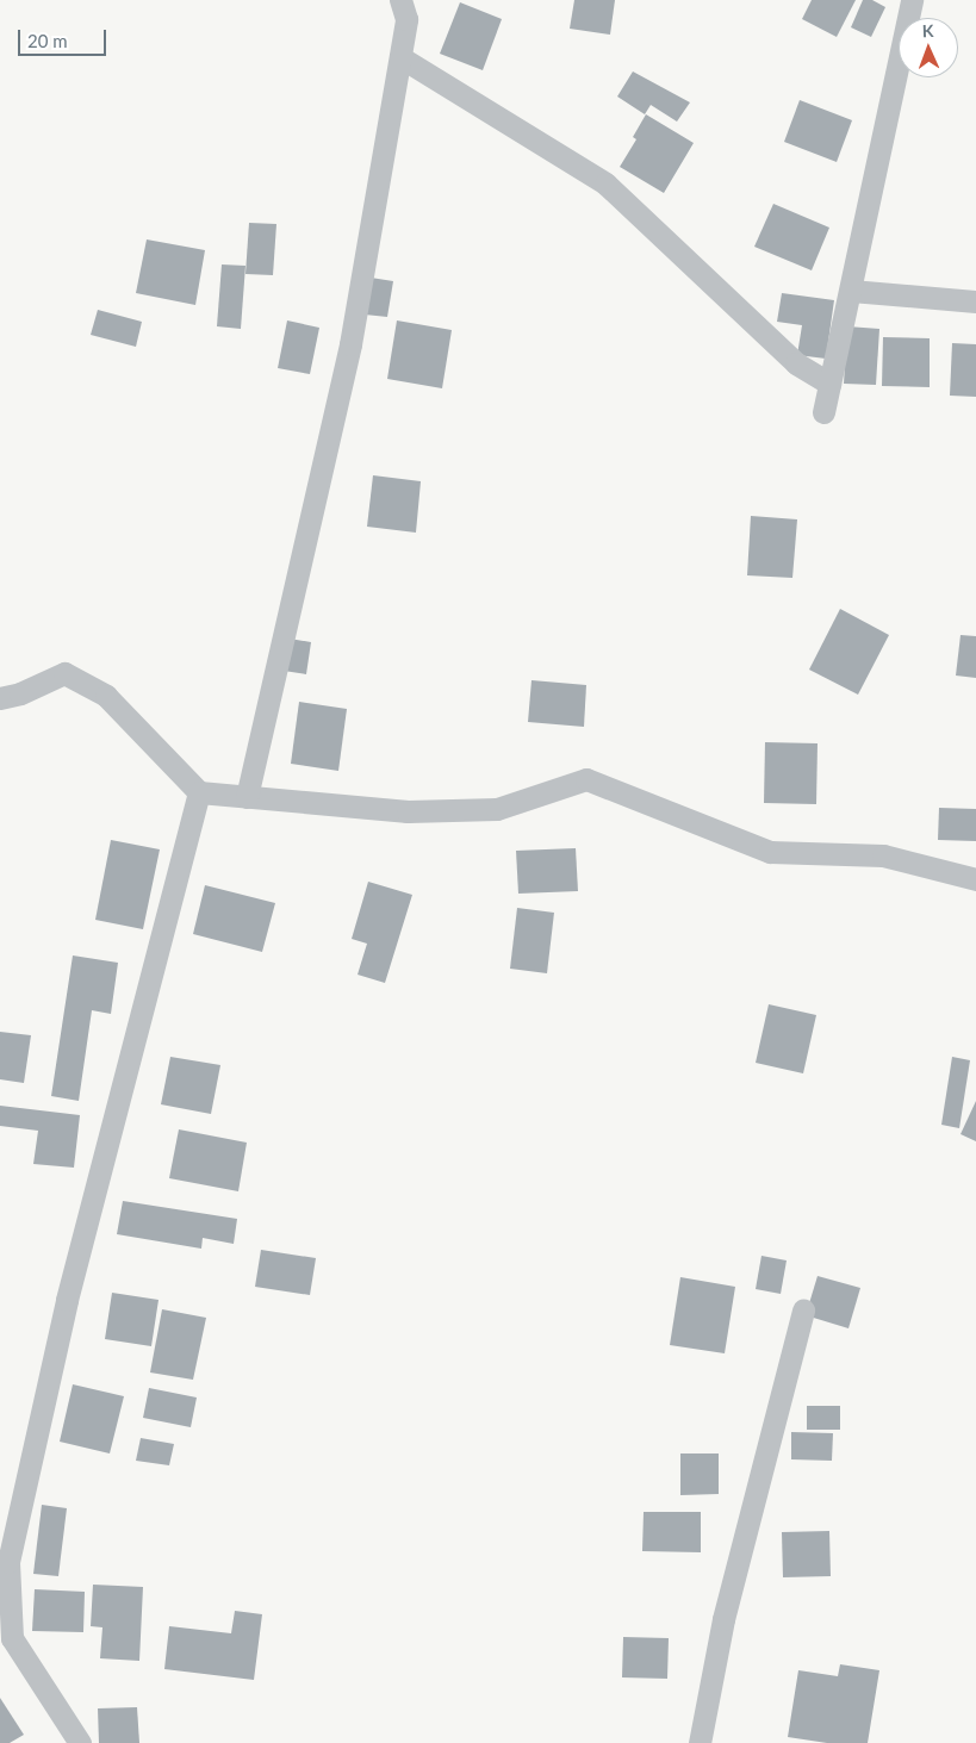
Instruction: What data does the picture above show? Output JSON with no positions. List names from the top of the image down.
{
  "scale_bar": "20 m",
  "north": "top"
}
